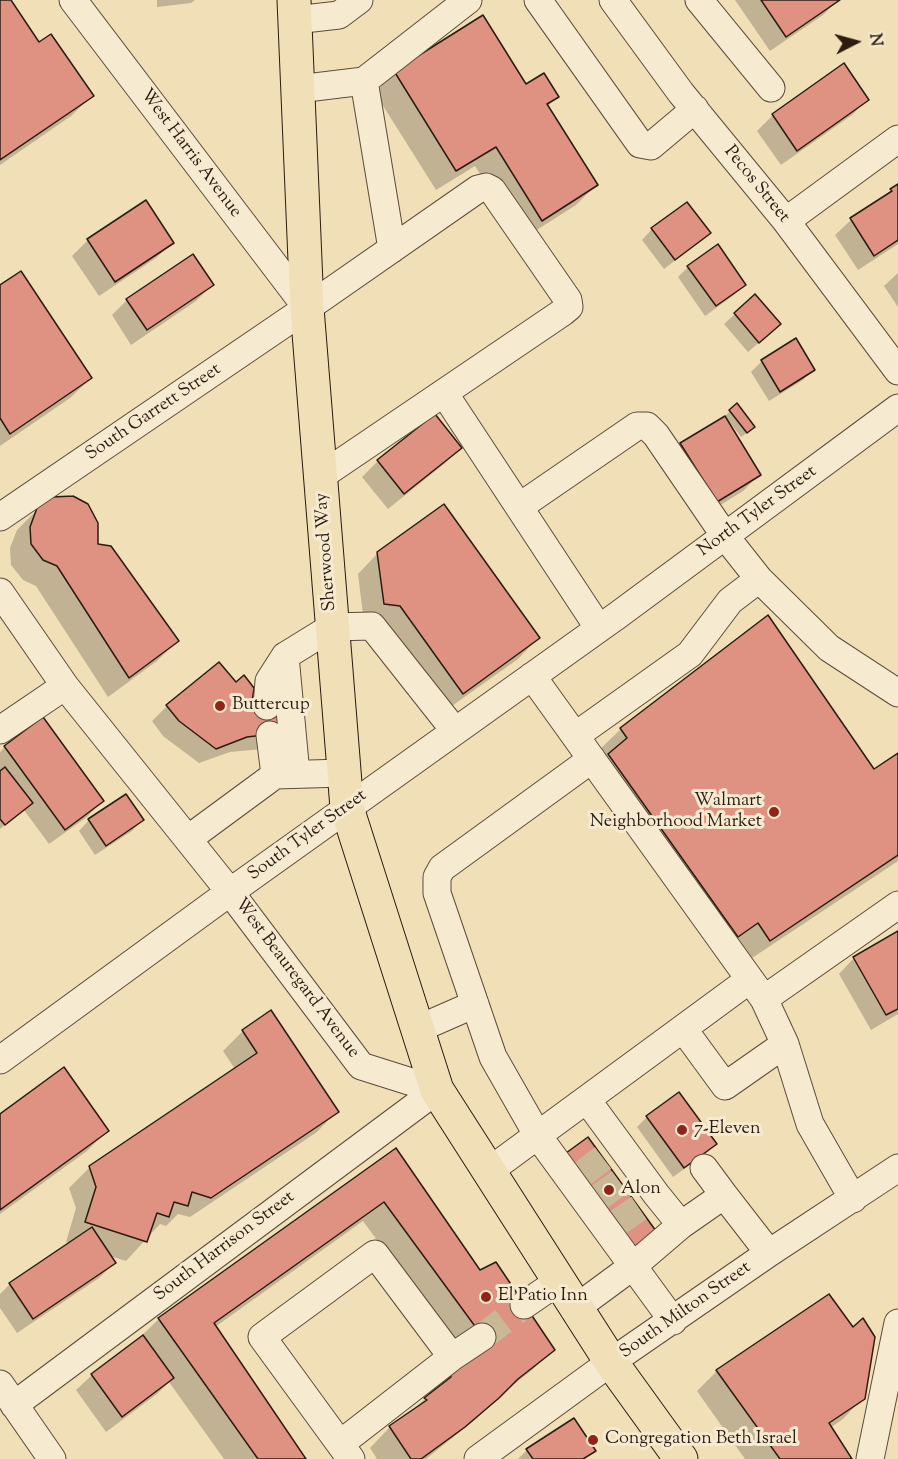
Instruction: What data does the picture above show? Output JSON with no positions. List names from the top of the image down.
{
  "streets": {
    "main road": ["Sherwood Way"],
    "street": [
      "West Harris Avenue",
      "Pecos Street",
      "South Garrett Street",
      "North Tyler Street",
      "South Tyler Street",
      "West Beauregard Avenue",
      "South Harrison Street",
      "South Milton Street"
    ]
  },
  "crossings": [
    ["West Harris Avenue", "South Garrett Street"],
    ["West Harris Avenue", "Sherwood Way"],
    ["South Garrett Street", "Sherwood Way"],
    ["North Tyler Street", "South Tyler Street"],
    ["Sherwood Way", "South Tyler Street"],
    ["Sherwood Way", "West Beauregard Avenue"],
    ["Sherwood Way", "South Harrison Street"],
    ["South Tyler Street", "West Beauregard Avenue"],
    ["West Beauregard Avenue", "South Harrison Street"]
  ],
  "places": [
    "Buttercup",
    "Walmart Neighborhood Market",
    "7-Eleven",
    "Alon",
    "El Patio Inn",
    "Congregation Beth Israel"
  ],
  "north": "right"
}
